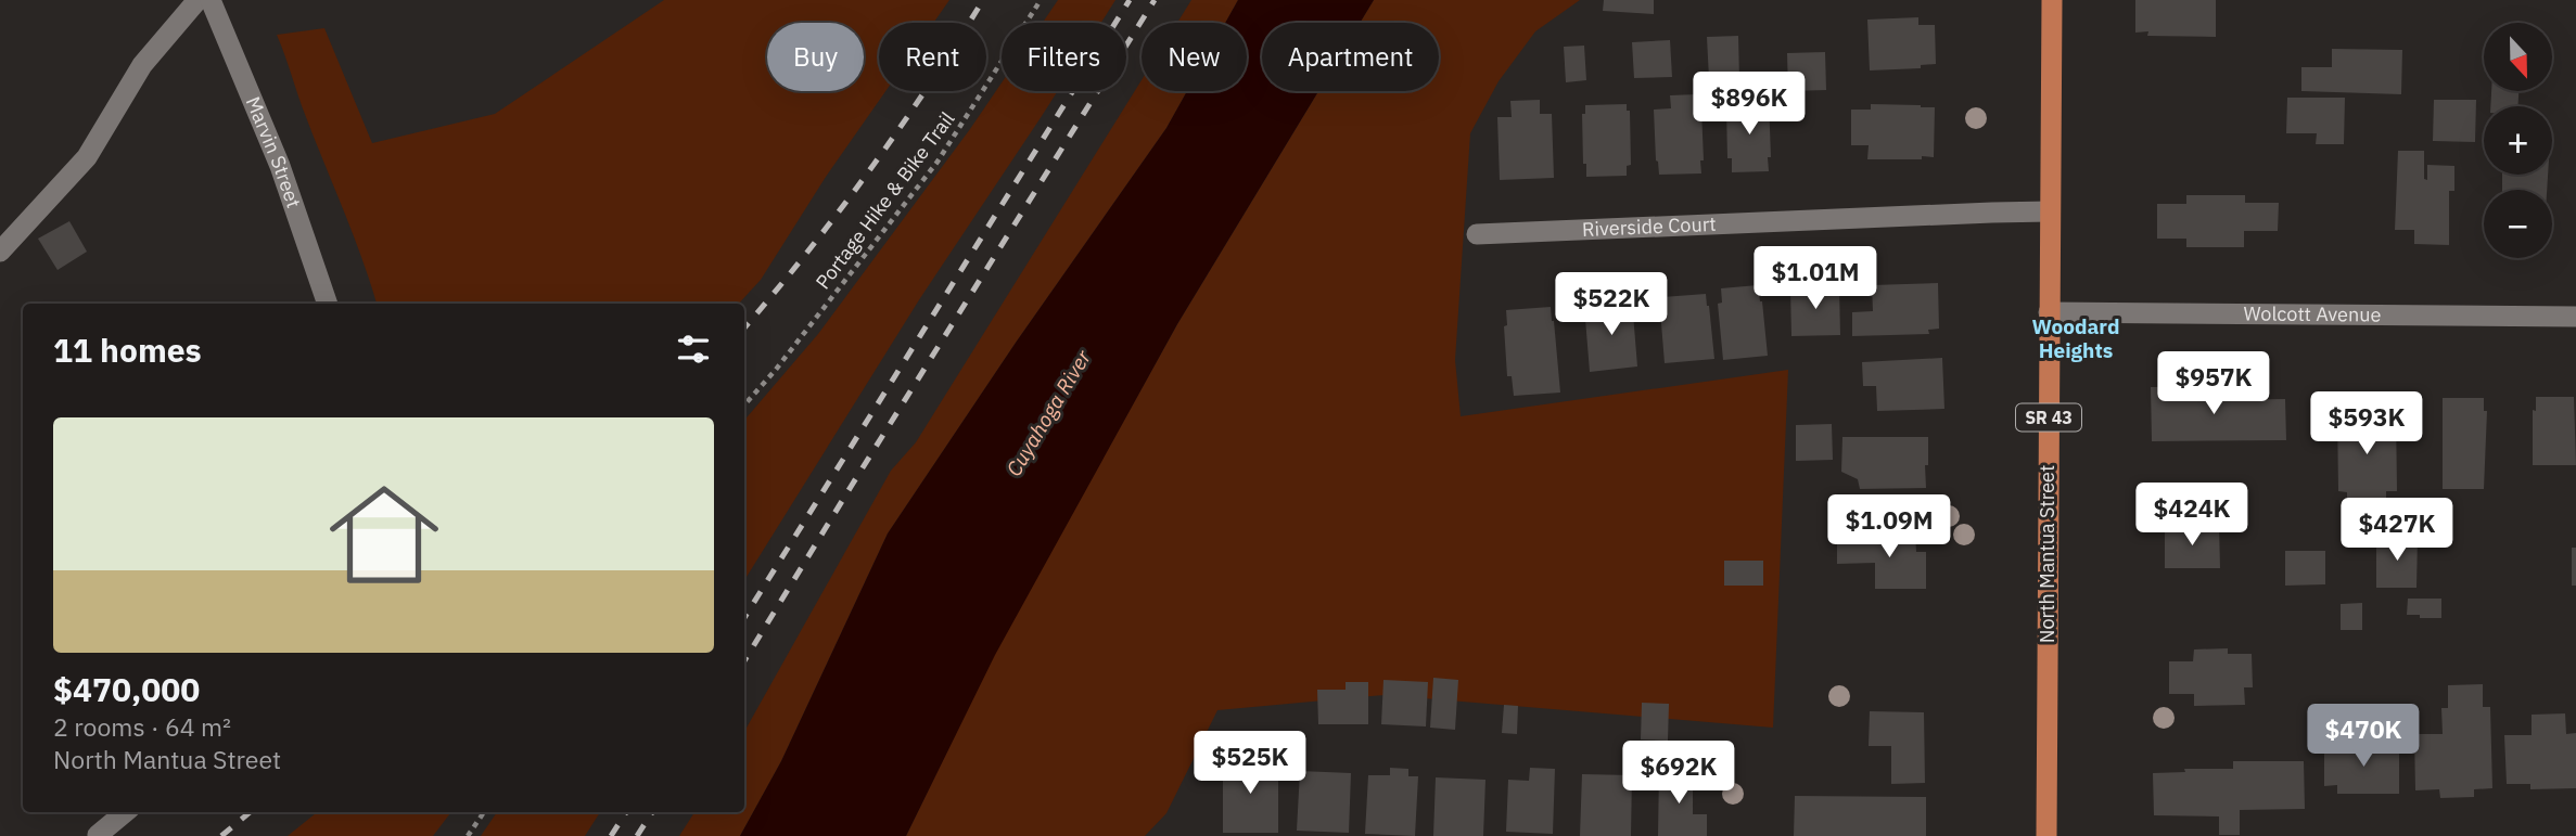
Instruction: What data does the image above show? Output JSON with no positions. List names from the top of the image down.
{
  "streets": {
    "main road": ["SR 43", "North Mantua Street"],
    "street": ["Marvin Street", "Riverside Court", "Wolcott Avenue"],
    "path": ["Portage Hike & Bike Trail"]
  },
  "crossings": [
    ["Riverside Court", "North Mantua Street"],
    ["Wolcott Avenue", "North Mantua Street"]
  ],
  "districts": ["Woodard Heights"],
  "water": ["Cuyahoga River"],
  "north": "bottom",
  "page": {
    "map_buttons": ["+", "−"],
    "chip": [
      "Buy",
      "Rent",
      "Filters",
      "New",
      "Apartment"
    ],
    "price": [
      "$896K",
      "$1.01M",
      "$522K",
      "$957K",
      "$593K",
      "$424K",
      "$1.09M",
      "$427K",
      "$470K",
      "$525K",
      "$692K"
    ],
    "heading": "11 homes",
    "list": [
      {
        "name": "$470,000",
        "note": "2 rooms · 64 m² · North Mantua Street"
      }
    ]
  }
}
